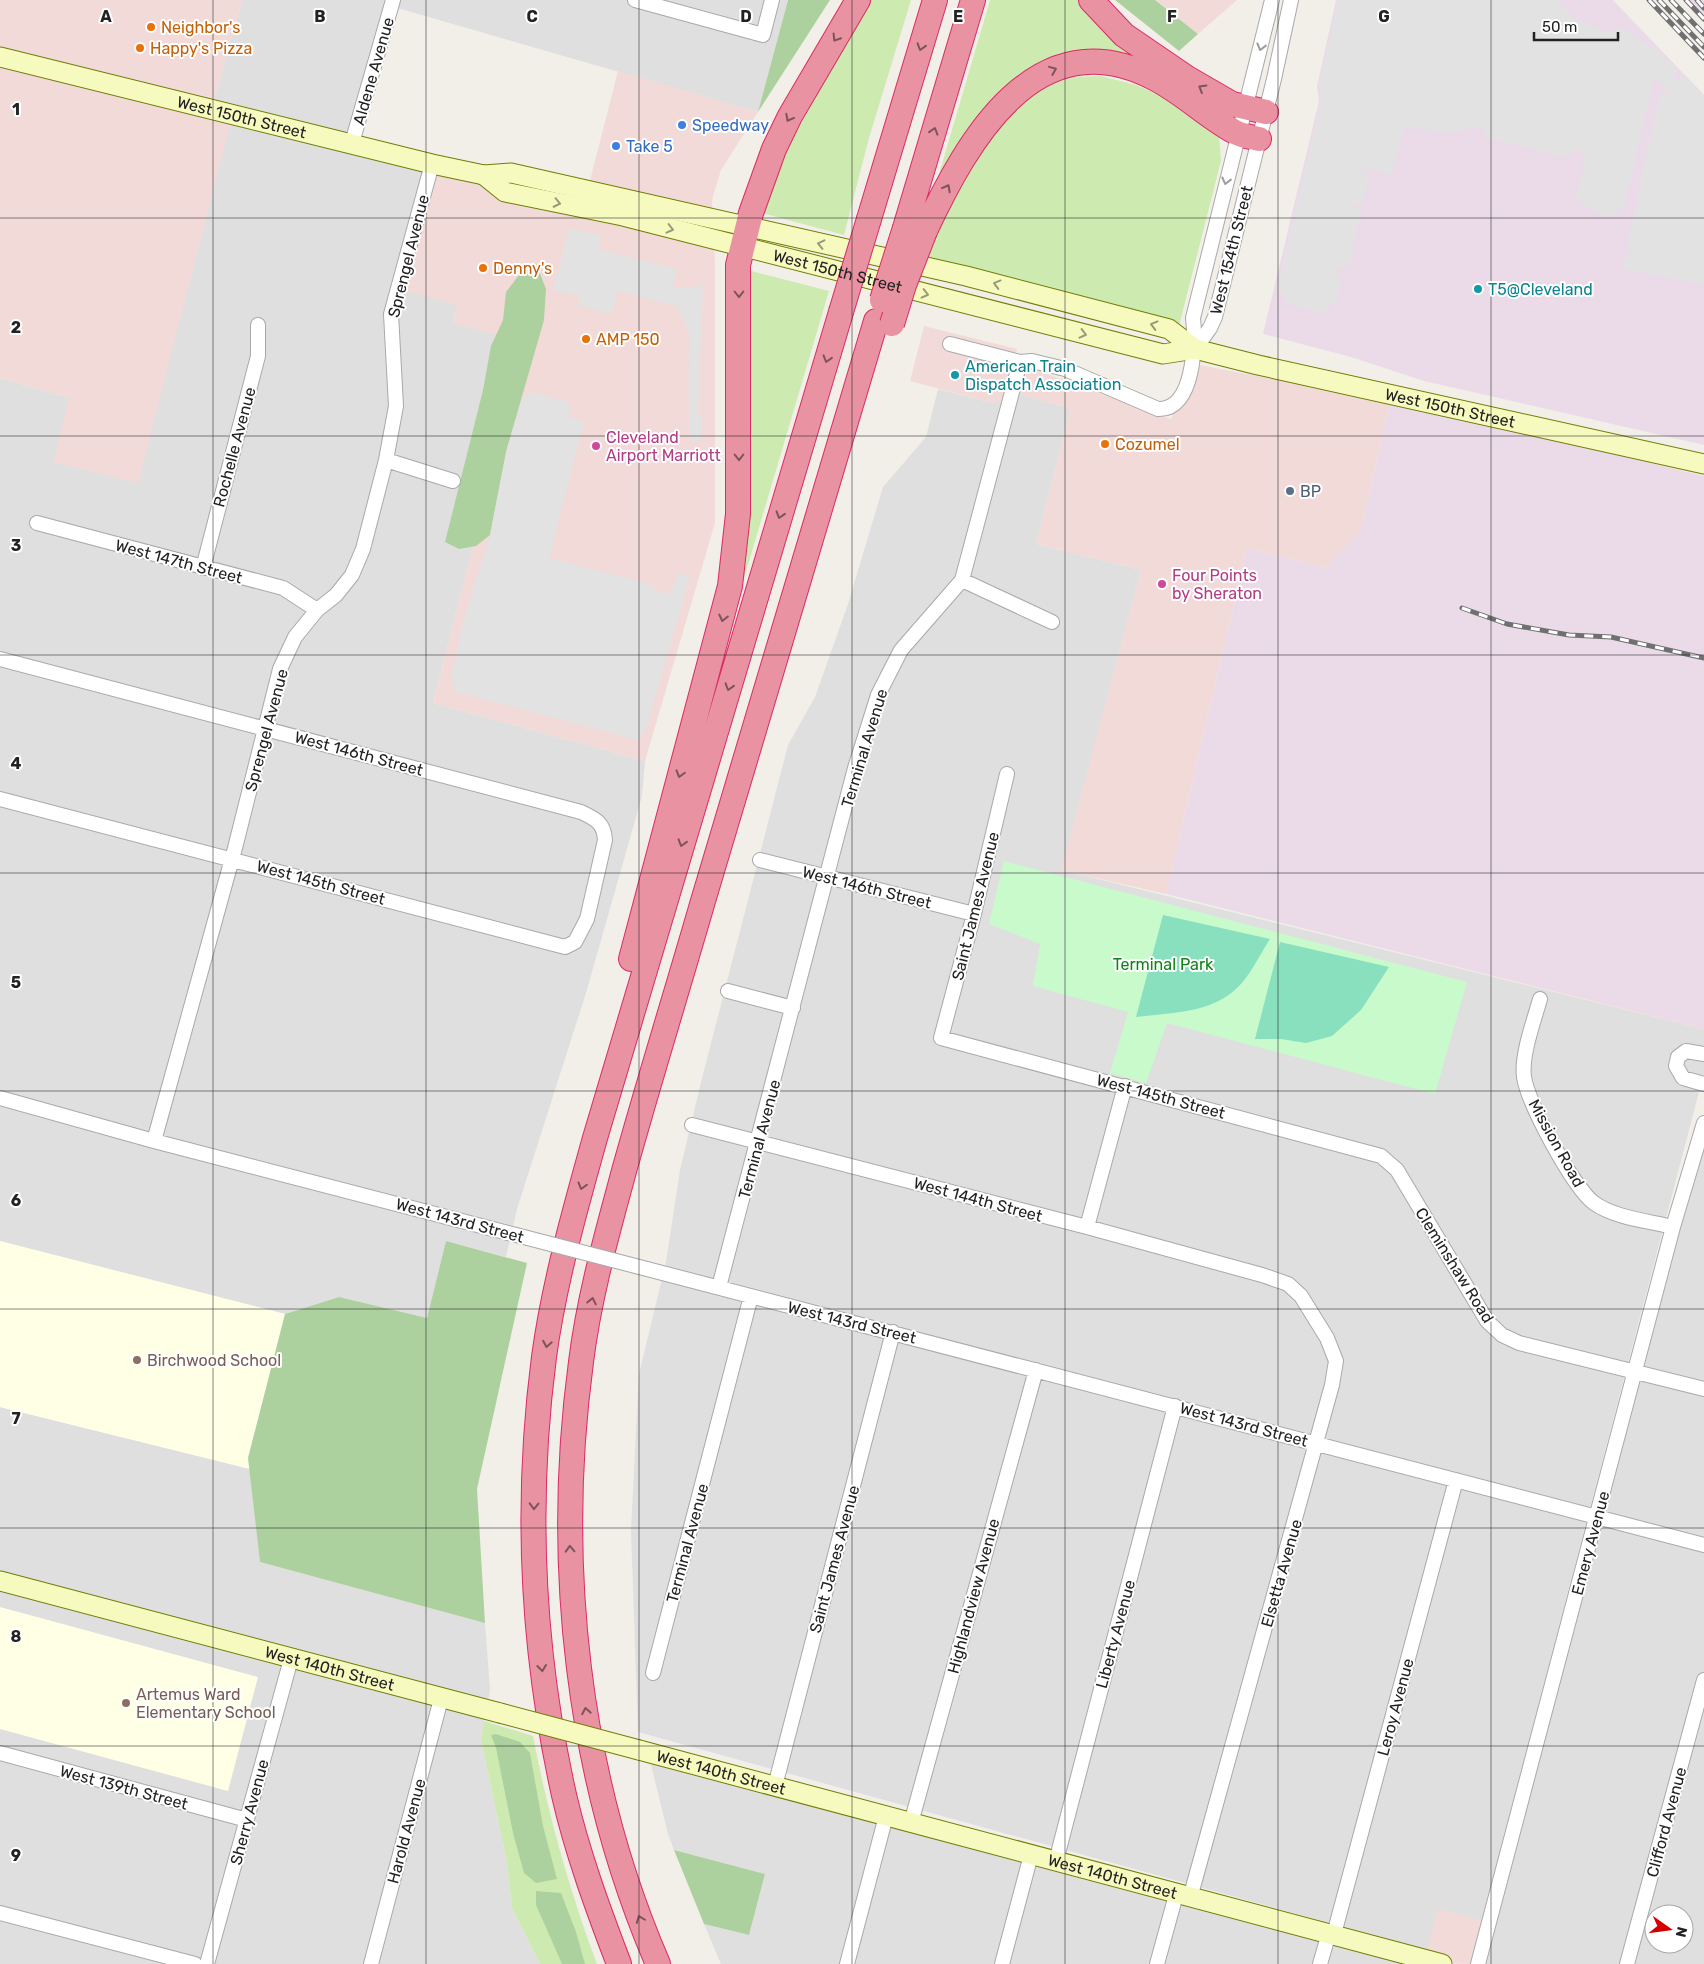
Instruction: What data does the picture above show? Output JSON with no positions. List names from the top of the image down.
{
  "streets": {
    "main road": ["West 150th Street", "West 140th Street"],
    "street": [
      "Aldene Avenue",
      "West 154th Street",
      "Sprengel Avenue",
      "Rochelle Avenue",
      "West 147th Street",
      "Terminal Avenue",
      "West 146th Street",
      "West 145th Street",
      "Saint James Avenue",
      "Mission Road",
      "West 144th Street",
      "West 143rd Street",
      "Cleminshaw Road",
      "Emery Avenue",
      "Elsetta Avenue",
      "Highlandview Avenue",
      "Liberty Avenue",
      "Leroy Avenue",
      "West 139th Street",
      "Sherry Avenue",
      "Clifford Avenue",
      "Harold Avenue"
    ]
  },
  "crossings": [
    ["Aldene Avenue", "West 150th Street"],
    ["West 150th Street", "West 154th Street"],
    ["West 150th Street", "Sprengel Avenue"],
    ["Sprengel Avenue", "West 147th Street"],
    ["Sprengel Avenue", "West 146th Street"],
    ["Sprengel Avenue", "West 145th Street"],
    ["Sprengel Avenue", "West 143rd Street"],
    ["Rochelle Avenue", "West 147th Street"],
    ["Terminal Avenue", "West 146th Street"],
    ["Terminal Avenue", "West 144th Street"],
    ["Terminal Avenue", "West 143rd Street"],
    ["West 146th Street", "West 145th Street"],
    ["West 146th Street", "Saint James Avenue"],
    ["West 145th Street", "Saint James Avenue"],
    ["West 145th Street", "Cleminshaw Road"],
    ["Saint James Avenue", "West 143rd Street"],
    ["Saint James Avenue", "West 140th Street"],
    ["Mission Road", "Emery Avenue"],
    ["West 144th Street", "Elsetta Avenue"],
    ["West 143rd Street", "Emery Avenue"],
    ["West 143rd Street", "Elsetta Avenue"],
    ["West 143rd Street", "Highlandview Avenue"],
    ["West 143rd Street", "Liberty Avenue"],
    ["West 143rd Street", "Leroy Avenue"],
    ["Cleminshaw Road", "Emery Avenue"],
    ["Elsetta Avenue", "West 140th Street"],
    ["Highlandview Avenue", "West 140th Street"],
    ["Liberty Avenue", "West 140th Street"],
    ["West 140th Street", "Leroy Avenue"],
    ["West 140th Street", "Sherry Avenue"],
    ["West 140th Street", "Harold Avenue"],
    ["West 139th Street", "Sherry Avenue"]
  ],
  "parks": ["Terminal Park"],
  "places": [
    "Neighbor's",
    "Happy's Pizza",
    "Speedway",
    "Take 5",
    "Denny's",
    "T5@Cleveland",
    "AMP 150",
    "American Train Dispatch Association",
    "Cozumel",
    "Cleveland Airport Marriott",
    "BP",
    "Four Points by Sheraton",
    "Birchwood School",
    "Artemus Ward Elementary School"
  ],
  "scale_bar": "50 m",
  "north": "right",
  "grid": {
    "columns": [
      "A",
      "B",
      "C",
      "D",
      "E",
      "F",
      "G"
    ],
    "rows": [
      "1",
      "2",
      "3",
      "4",
      "5",
      "6",
      "7",
      "8",
      "9"
    ]
  }
}
